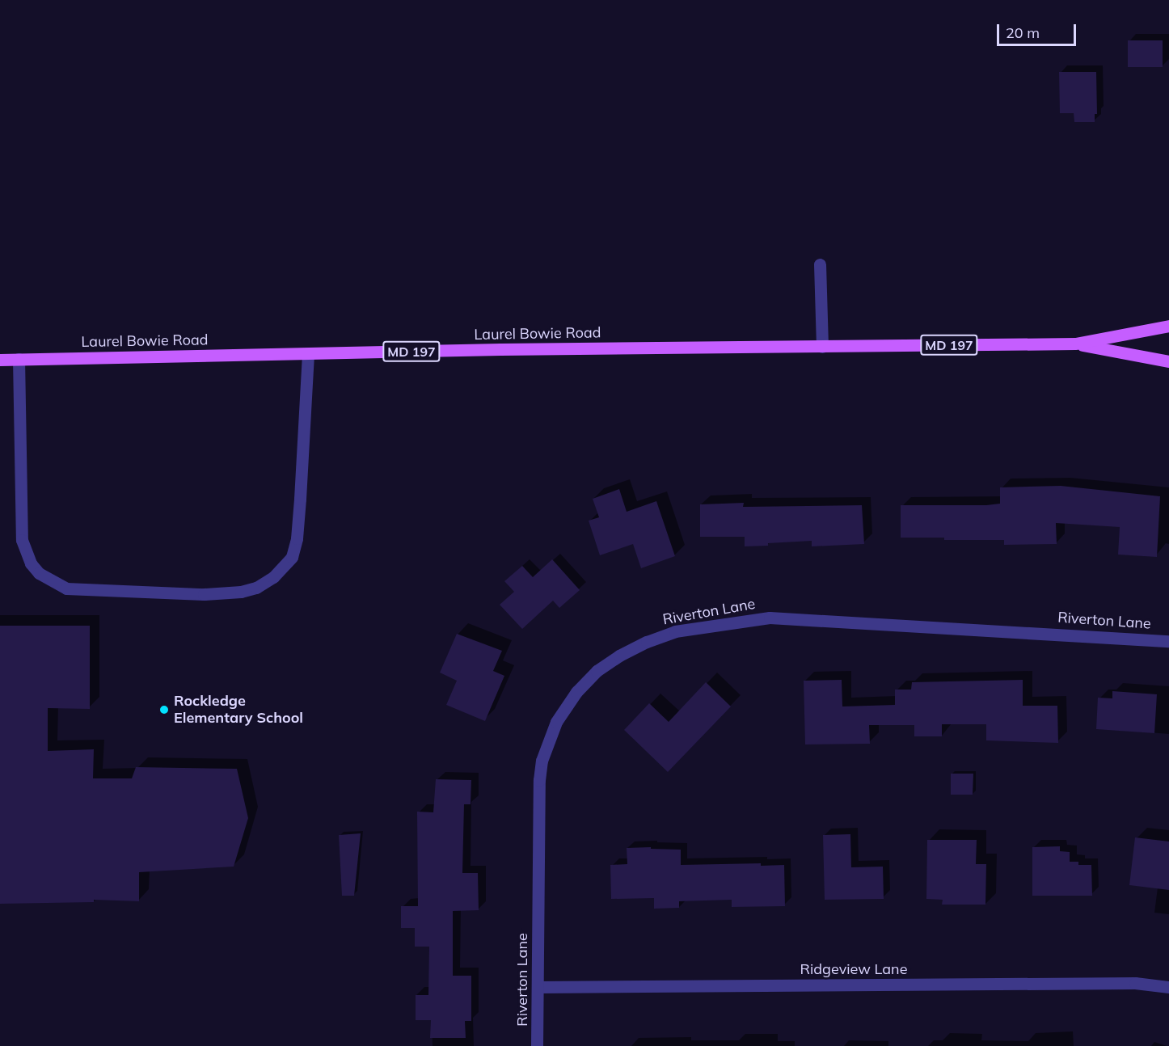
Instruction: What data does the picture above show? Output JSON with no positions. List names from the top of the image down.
{
  "streets": {
    "main road": ["Laurel Bowie Road", "MD 197"],
    "street": ["Riverton Lane", "Ridgeview Lane"]
  },
  "crossings": [
    ["Riverton Lane", "Ridgeview Lane"]
  ],
  "places": ["Rockledge Elementary School"],
  "scale_bar": "20 m"
}
